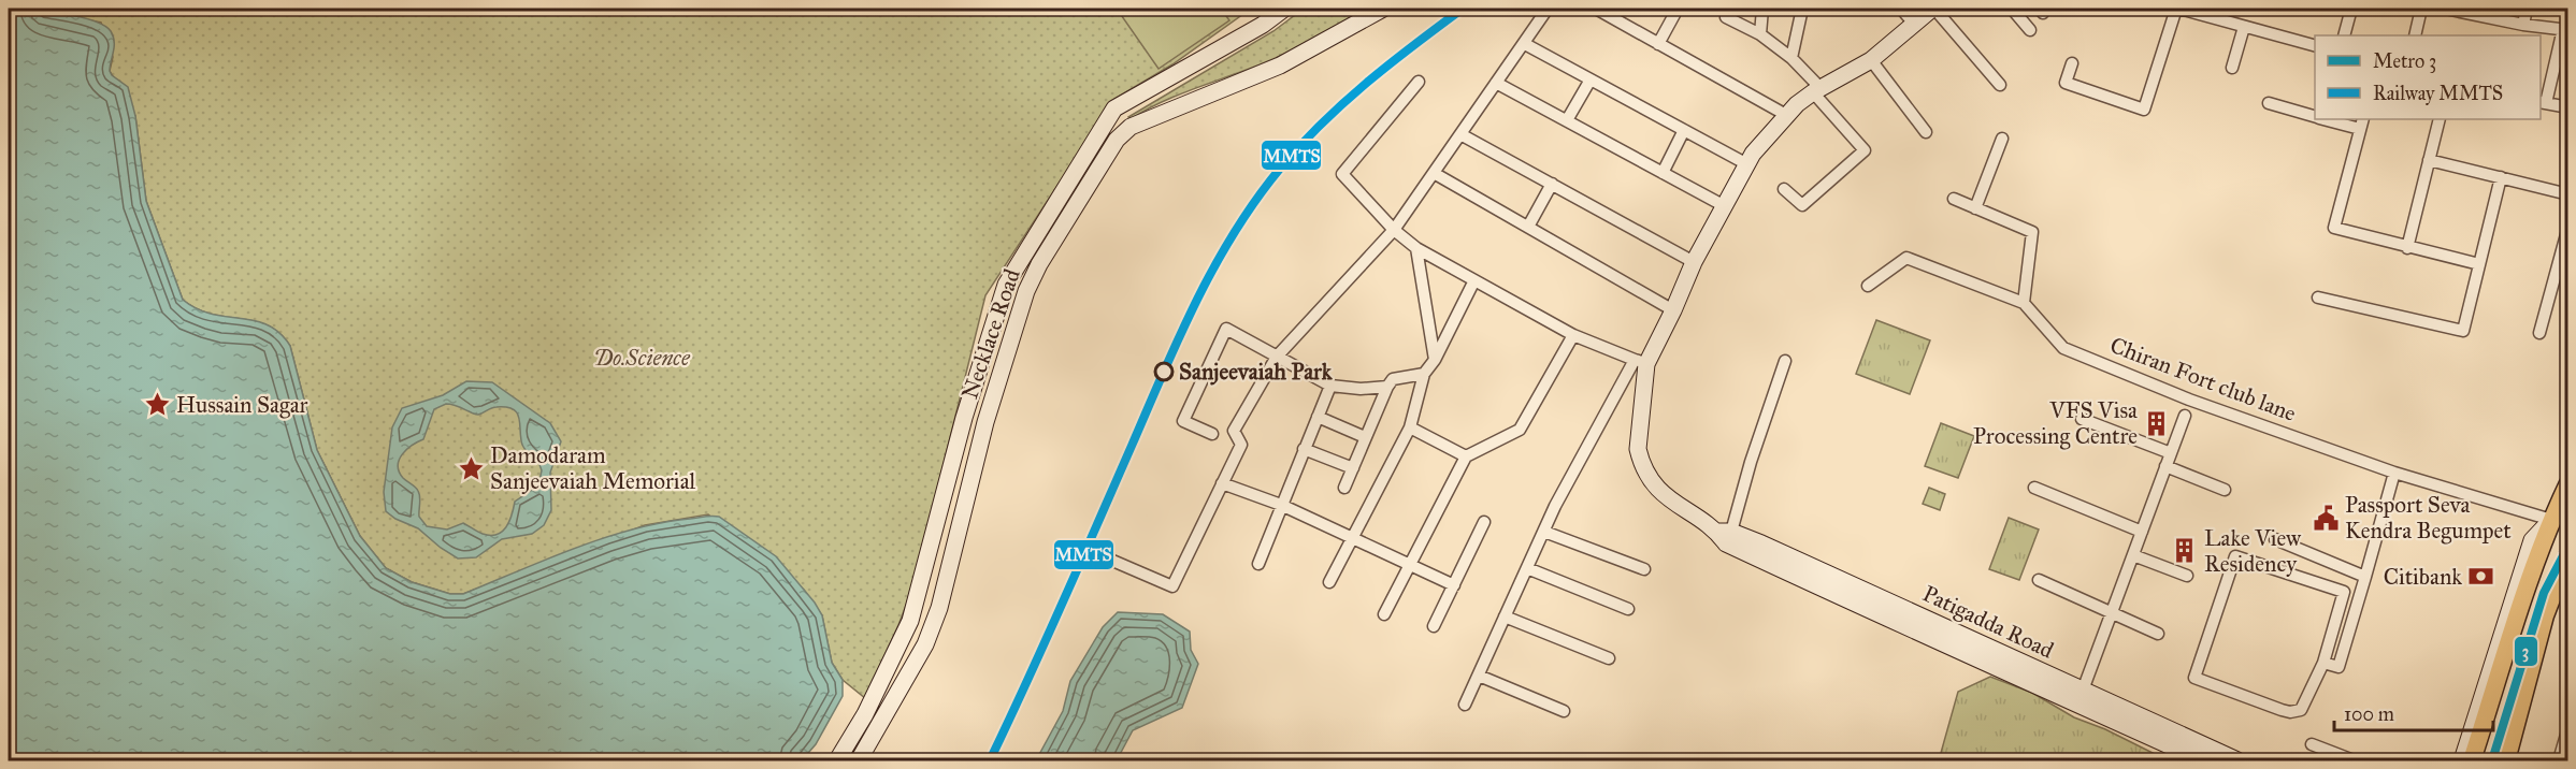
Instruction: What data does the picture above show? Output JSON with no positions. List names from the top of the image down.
{
  "streets": {
    "main road": ["Necklace Road", "Patigadda Road"],
    "street": ["Chiran Fort club lane"]
  },
  "parks": ["Do.Science"],
  "places": {
    "other": ["Sanjeevaiah Park"],
    "place": ["Hussain Sagar", "Damodaram Sanjeevaiah Memorial"],
    "building": ["VFS Visa Processing Centre", "Lake View Residency"],
    "public building": ["Passport Seva Kendra Begumpet"],
    "bank": ["Citibank"]
  },
  "lines": ["rail line MMTS", "metro line 3"],
  "legend": ["Metro 3", "Railway MMTS"],
  "scale_bar": "100 m"
}
